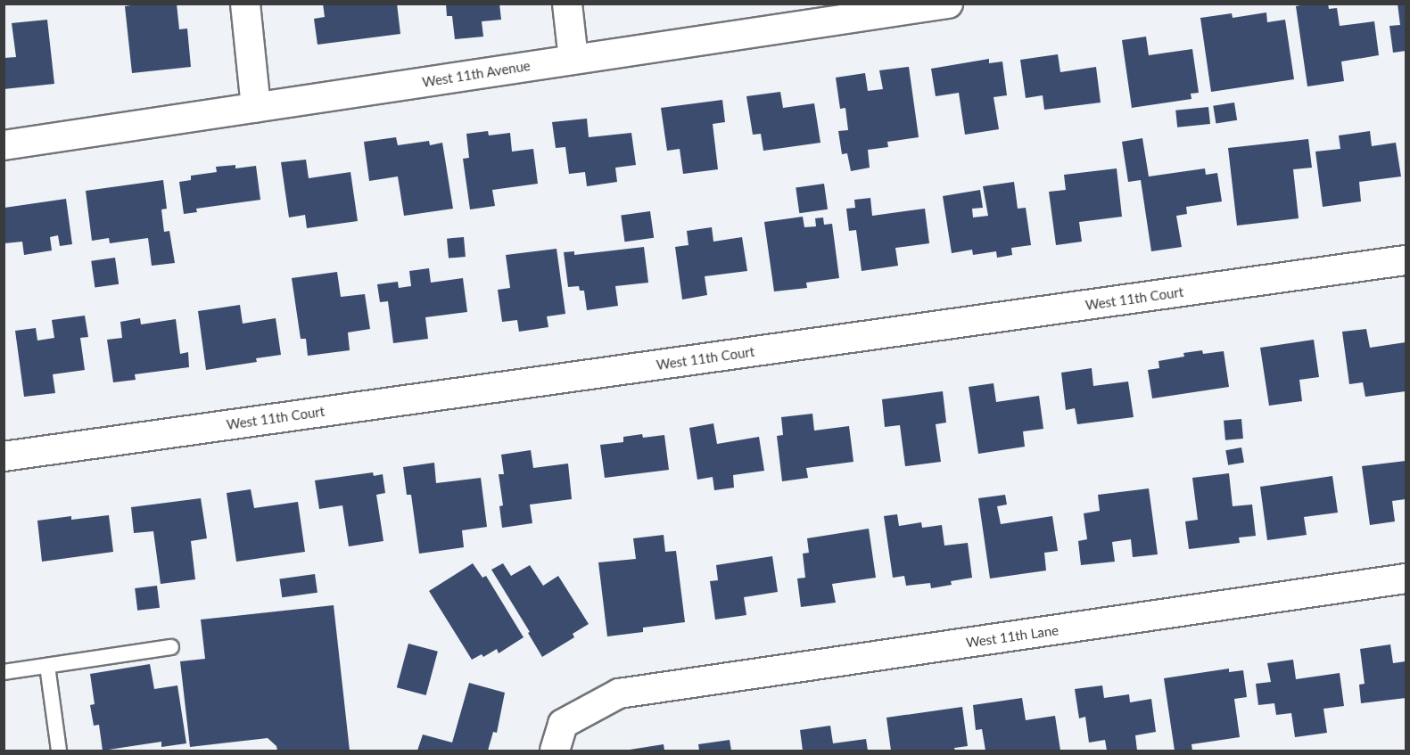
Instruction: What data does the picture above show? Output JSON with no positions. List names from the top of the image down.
{
  "streets": {
    "street": ["West 11th Avenue", "West 11th Court", "West 11th Lane"]
  }
}
